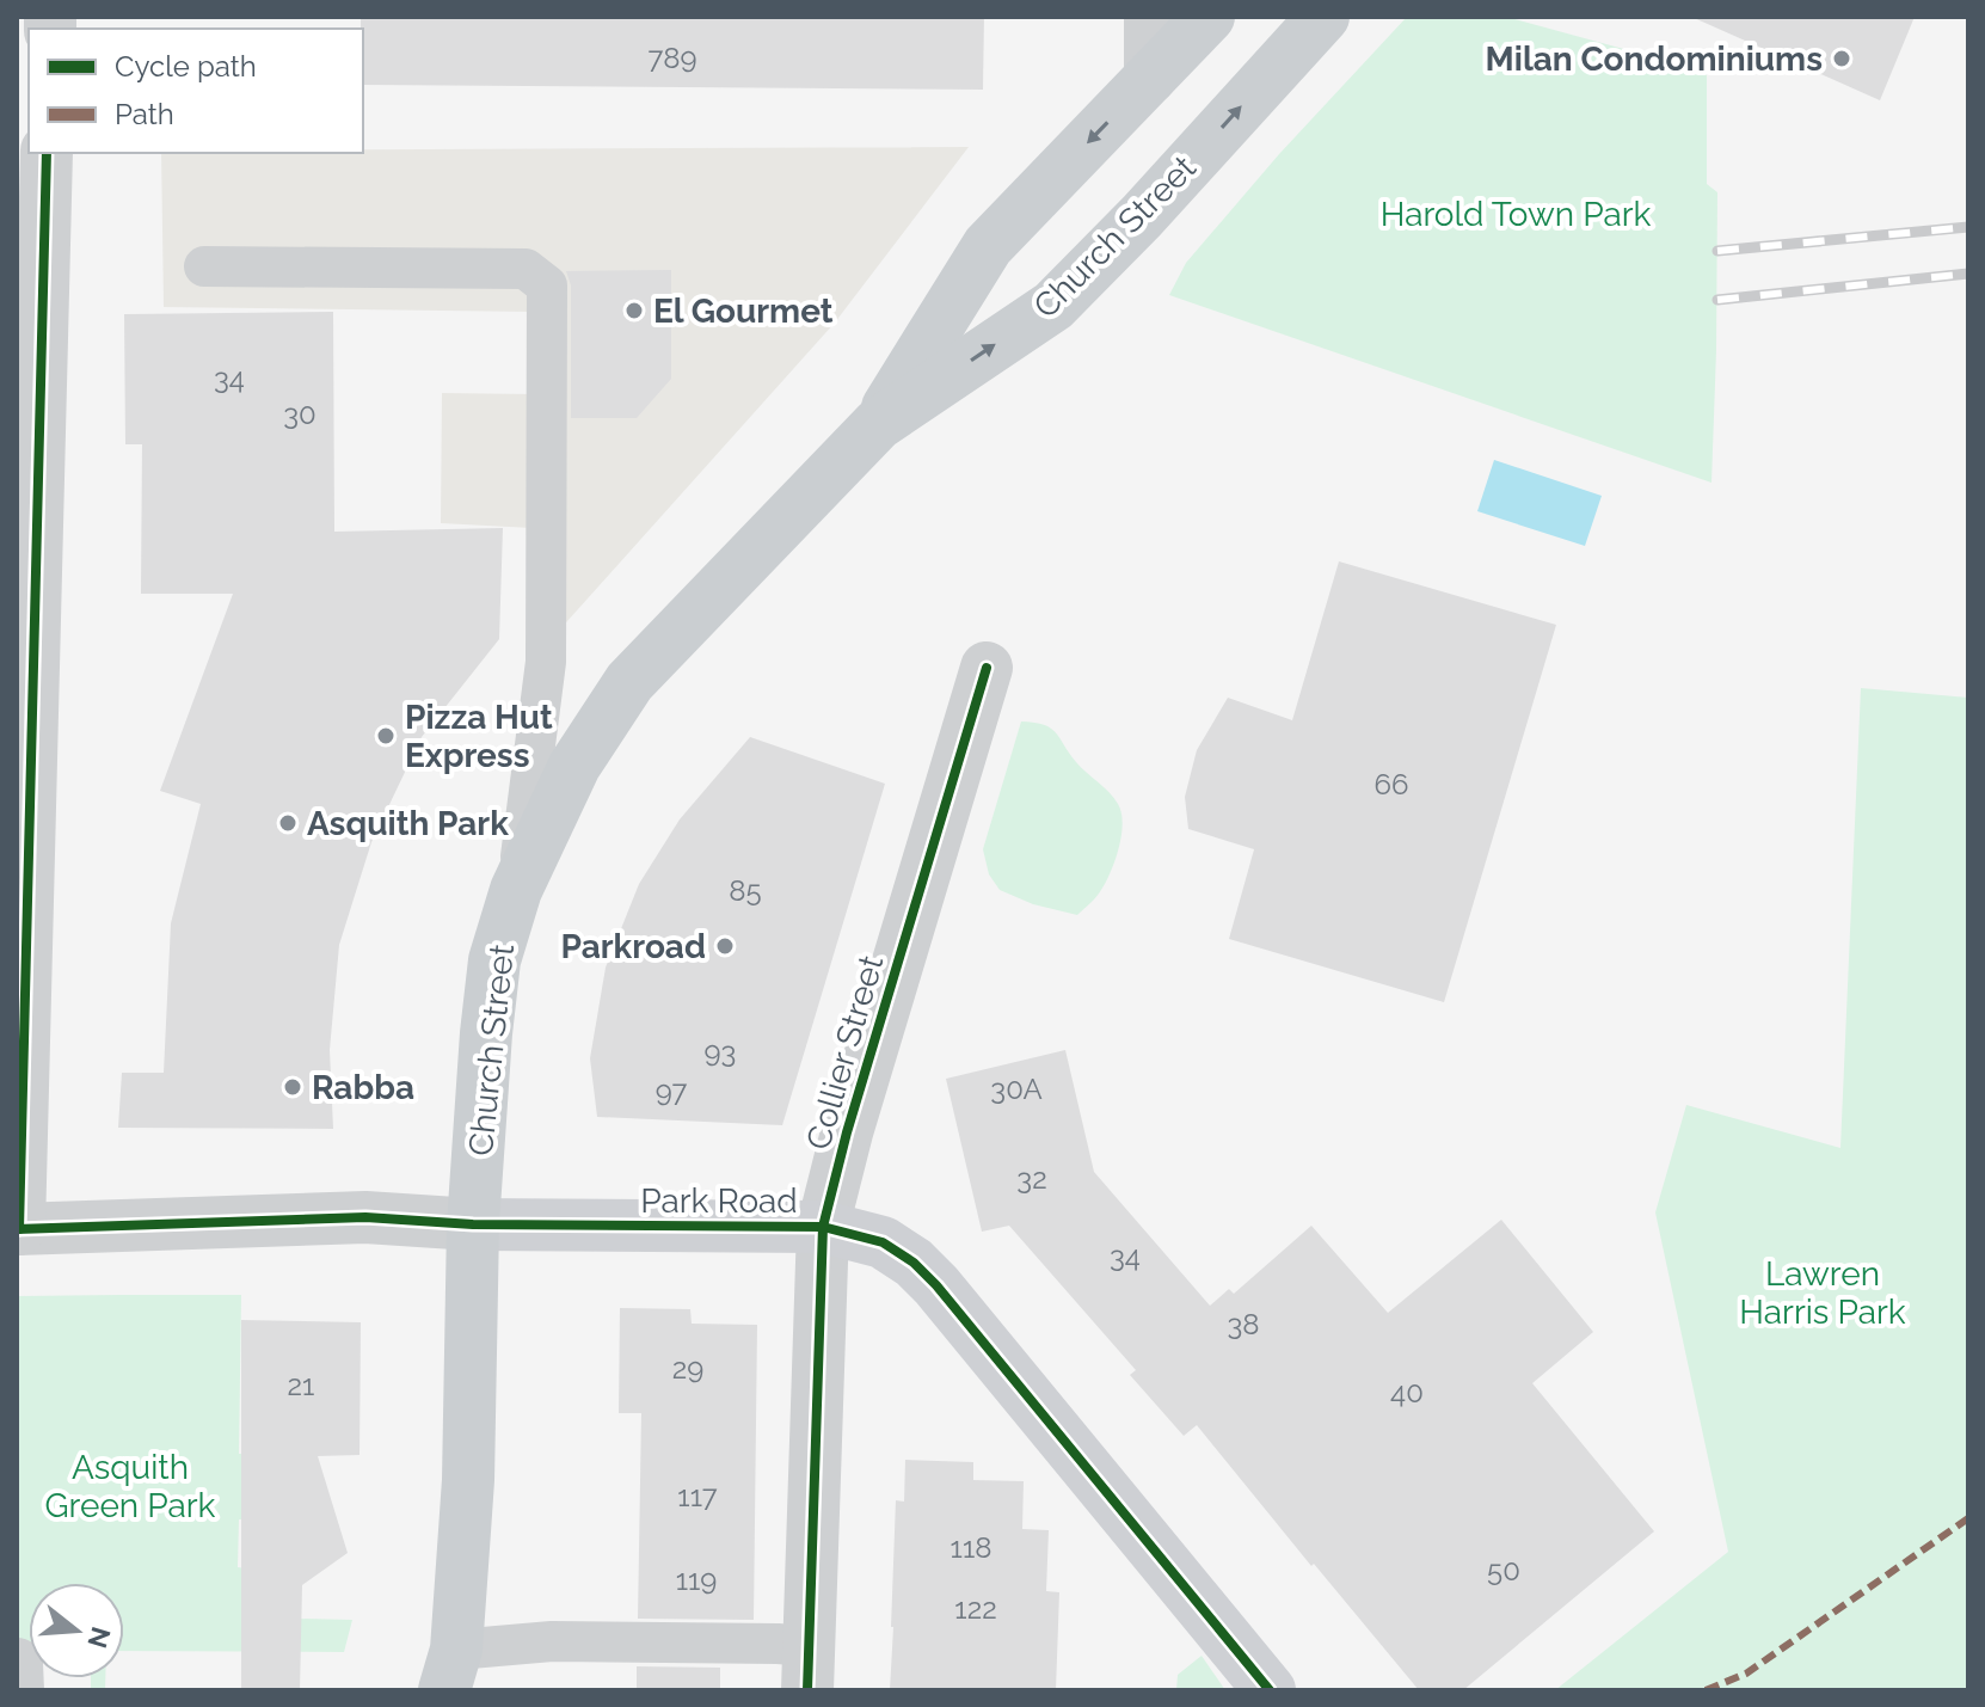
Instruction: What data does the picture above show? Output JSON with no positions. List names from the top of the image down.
{
  "streets": {
    "main road": ["Church Street"],
    "street": ["Collier Street", "Park Road"]
  },
  "crossings": [
    ["Church Street", "Park Road"],
    ["Collier Street", "Park Road"]
  ],
  "parks": ["Harold Town Park", "Lawren Harris Park", "Asquith Green Park"],
  "places": [
    "Milan Condominiums",
    "El Gourmet",
    "Pizza Hut Express",
    "Asquith Park",
    "Parkroad",
    "Rabba"
  ],
  "house_numbers": [
    "789",
    "34",
    "30",
    "66",
    "85",
    "93",
    "30A",
    "97",
    "32",
    "34",
    "38",
    "29",
    "21",
    "40",
    "117",
    "118",
    "50",
    "119",
    "122"
  ],
  "legend": ["Cycle path", "Path"],
  "north": "right"
}
